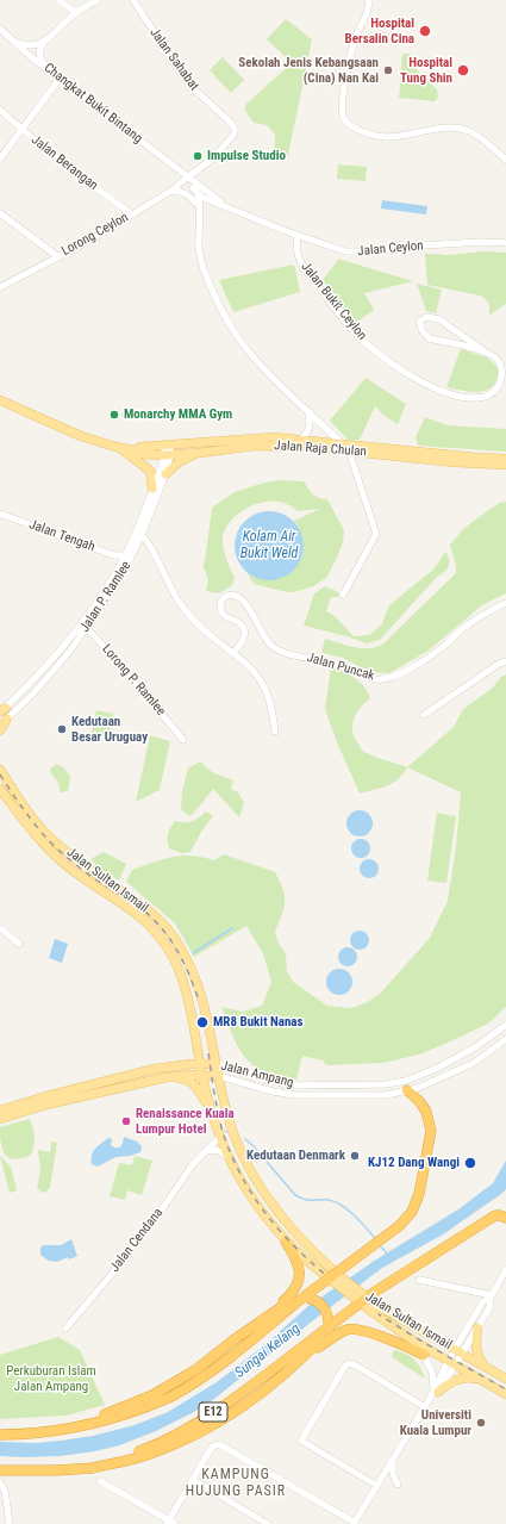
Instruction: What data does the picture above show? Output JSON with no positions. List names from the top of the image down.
{
  "streets": {
    "highway": ["E12"],
    "main road": ["Jalan Raja Chulan", "Jalan Sultan Ismail", "Jalan Ampang"],
    "street": [
      "Jalan Sahabat",
      "Changkat Bukit Bintang",
      "Jalan Berangan",
      "Lorong Ceylon",
      "Jalan Ceylon",
      "Jalan Bukit Ceylon",
      "Jalan Tengah",
      "Jalan P. Ramlee",
      "Jalan Puncak",
      "Lorong P. Ramlee",
      "Jalan Cendana"
    ]
  },
  "crossings": [
    ["Jalan Sahabat", "Lorong Ceylon"],
    ["Changkat Bukit Bintang", "Lorong Ceylon"],
    ["Changkat Bukit Bintang", "Jalan Ceylon"],
    ["Jalan Berangan", "Lorong Ceylon"],
    ["Lorong Ceylon", "Jalan Ceylon"],
    ["Jalan Ceylon", "Jalan Bukit Ceylon"],
    ["Jalan Raja Chulan", "Jalan P. Ramlee"],
    ["Jalan Tengah", "Jalan P. Ramlee"],
    ["Jalan P. Ramlee", "Lorong P. Ramlee"],
    ["Jalan Sultan Ismail", "Jalan Ampang"],
    ["Jalan Sultan Ismail", "Jalan Cendana"],
    ["Jalan Ampang", "E12"]
  ],
  "districts": ["KAMPUNG HUJUNG PASIR"],
  "water": ["Kolam Air Bukit Weld", "Sungai Kelang"],
  "parks": ["Perkuburan Islam Jalan Ampang"],
  "places": [
    "Hospital Bersalin Cina",
    "Sekolah Jenis Kebangsaan (Cina) Nan Kai",
    "Hospital Tung Shin",
    "Impulse Studio",
    "Monarchy MMA Gym",
    "Kedutaan Besar Uruguay",
    "MR8 Bukit Nanas",
    "Renaissance Kuala Lumpur Hotel",
    "Kedutaan Denmark",
    "KJ12 Dang Wangi",
    "Universiti Kuala Lumpur"
  ]
}
